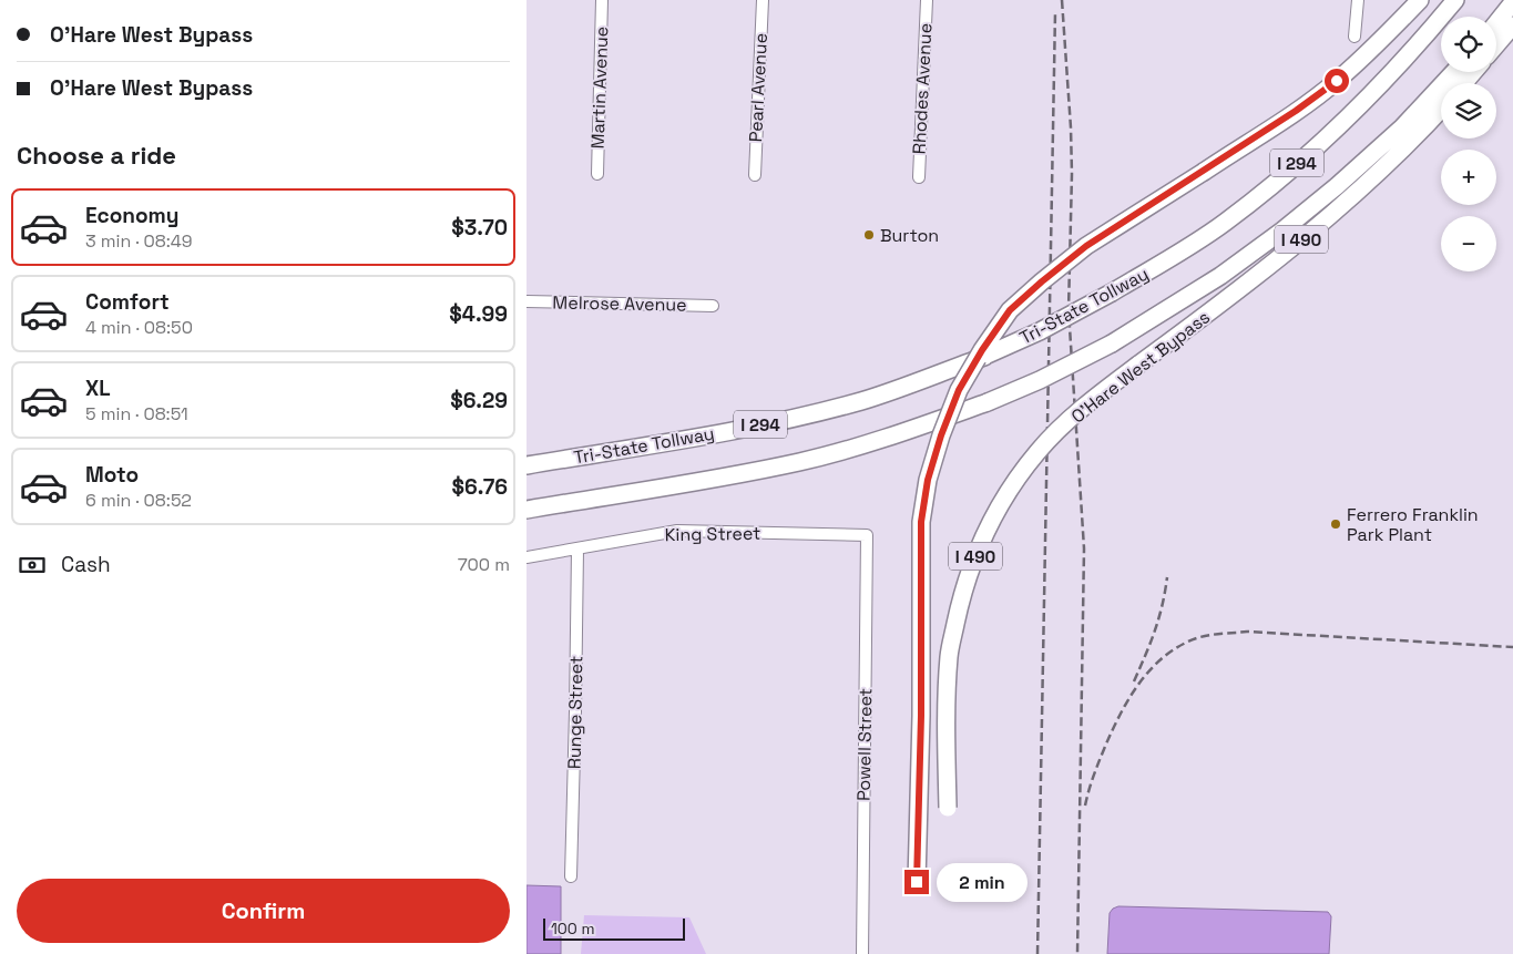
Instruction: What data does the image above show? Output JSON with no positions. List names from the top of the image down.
{
  "streets": {
    "highway": [
      "I 294",
      "I 490",
      "Tri-State Tollway",
      "O'Hare West Bypass"
    ],
    "street": [
      "Martin Avenue",
      "Pearl Avenue",
      "Rhodes Avenue",
      "Melrose Avenue",
      "King Street",
      "Runge Street",
      "Powell Street"
    ]
  },
  "crossings": [
    ["King Street", "Runge Street"],
    ["King Street", "Powell Street"]
  ],
  "places": ["Burton", "Ferrero Franklin Park Plant"],
  "scale_bar": "100 m",
  "page": {
    "banner": ["O'Hare West Bypass", "O'Hare West Bypass"],
    "map_buttons": ["+", "−"],
    "heading": "Choose a ride",
    "list": [
      {
        "name": "Economy",
        "note": "3 min · 08:49",
        "value": "$3.70"
      },
      {
        "name": "Comfort",
        "note": "4 min · 08:50",
        "value": "$4.99"
      },
      {
        "name": "XL",
        "note": "5 min · 08:51",
        "value": "$6.29"
      },
      {
        "name": "Moto",
        "note": "6 min · 08:52",
        "value": "$6.76"
      }
    ],
    "pay": ["Cash", "700 m"],
    "bubble": "2 min",
    "buttons": "Confirm",
    "scale": "100 m"
  }
}
